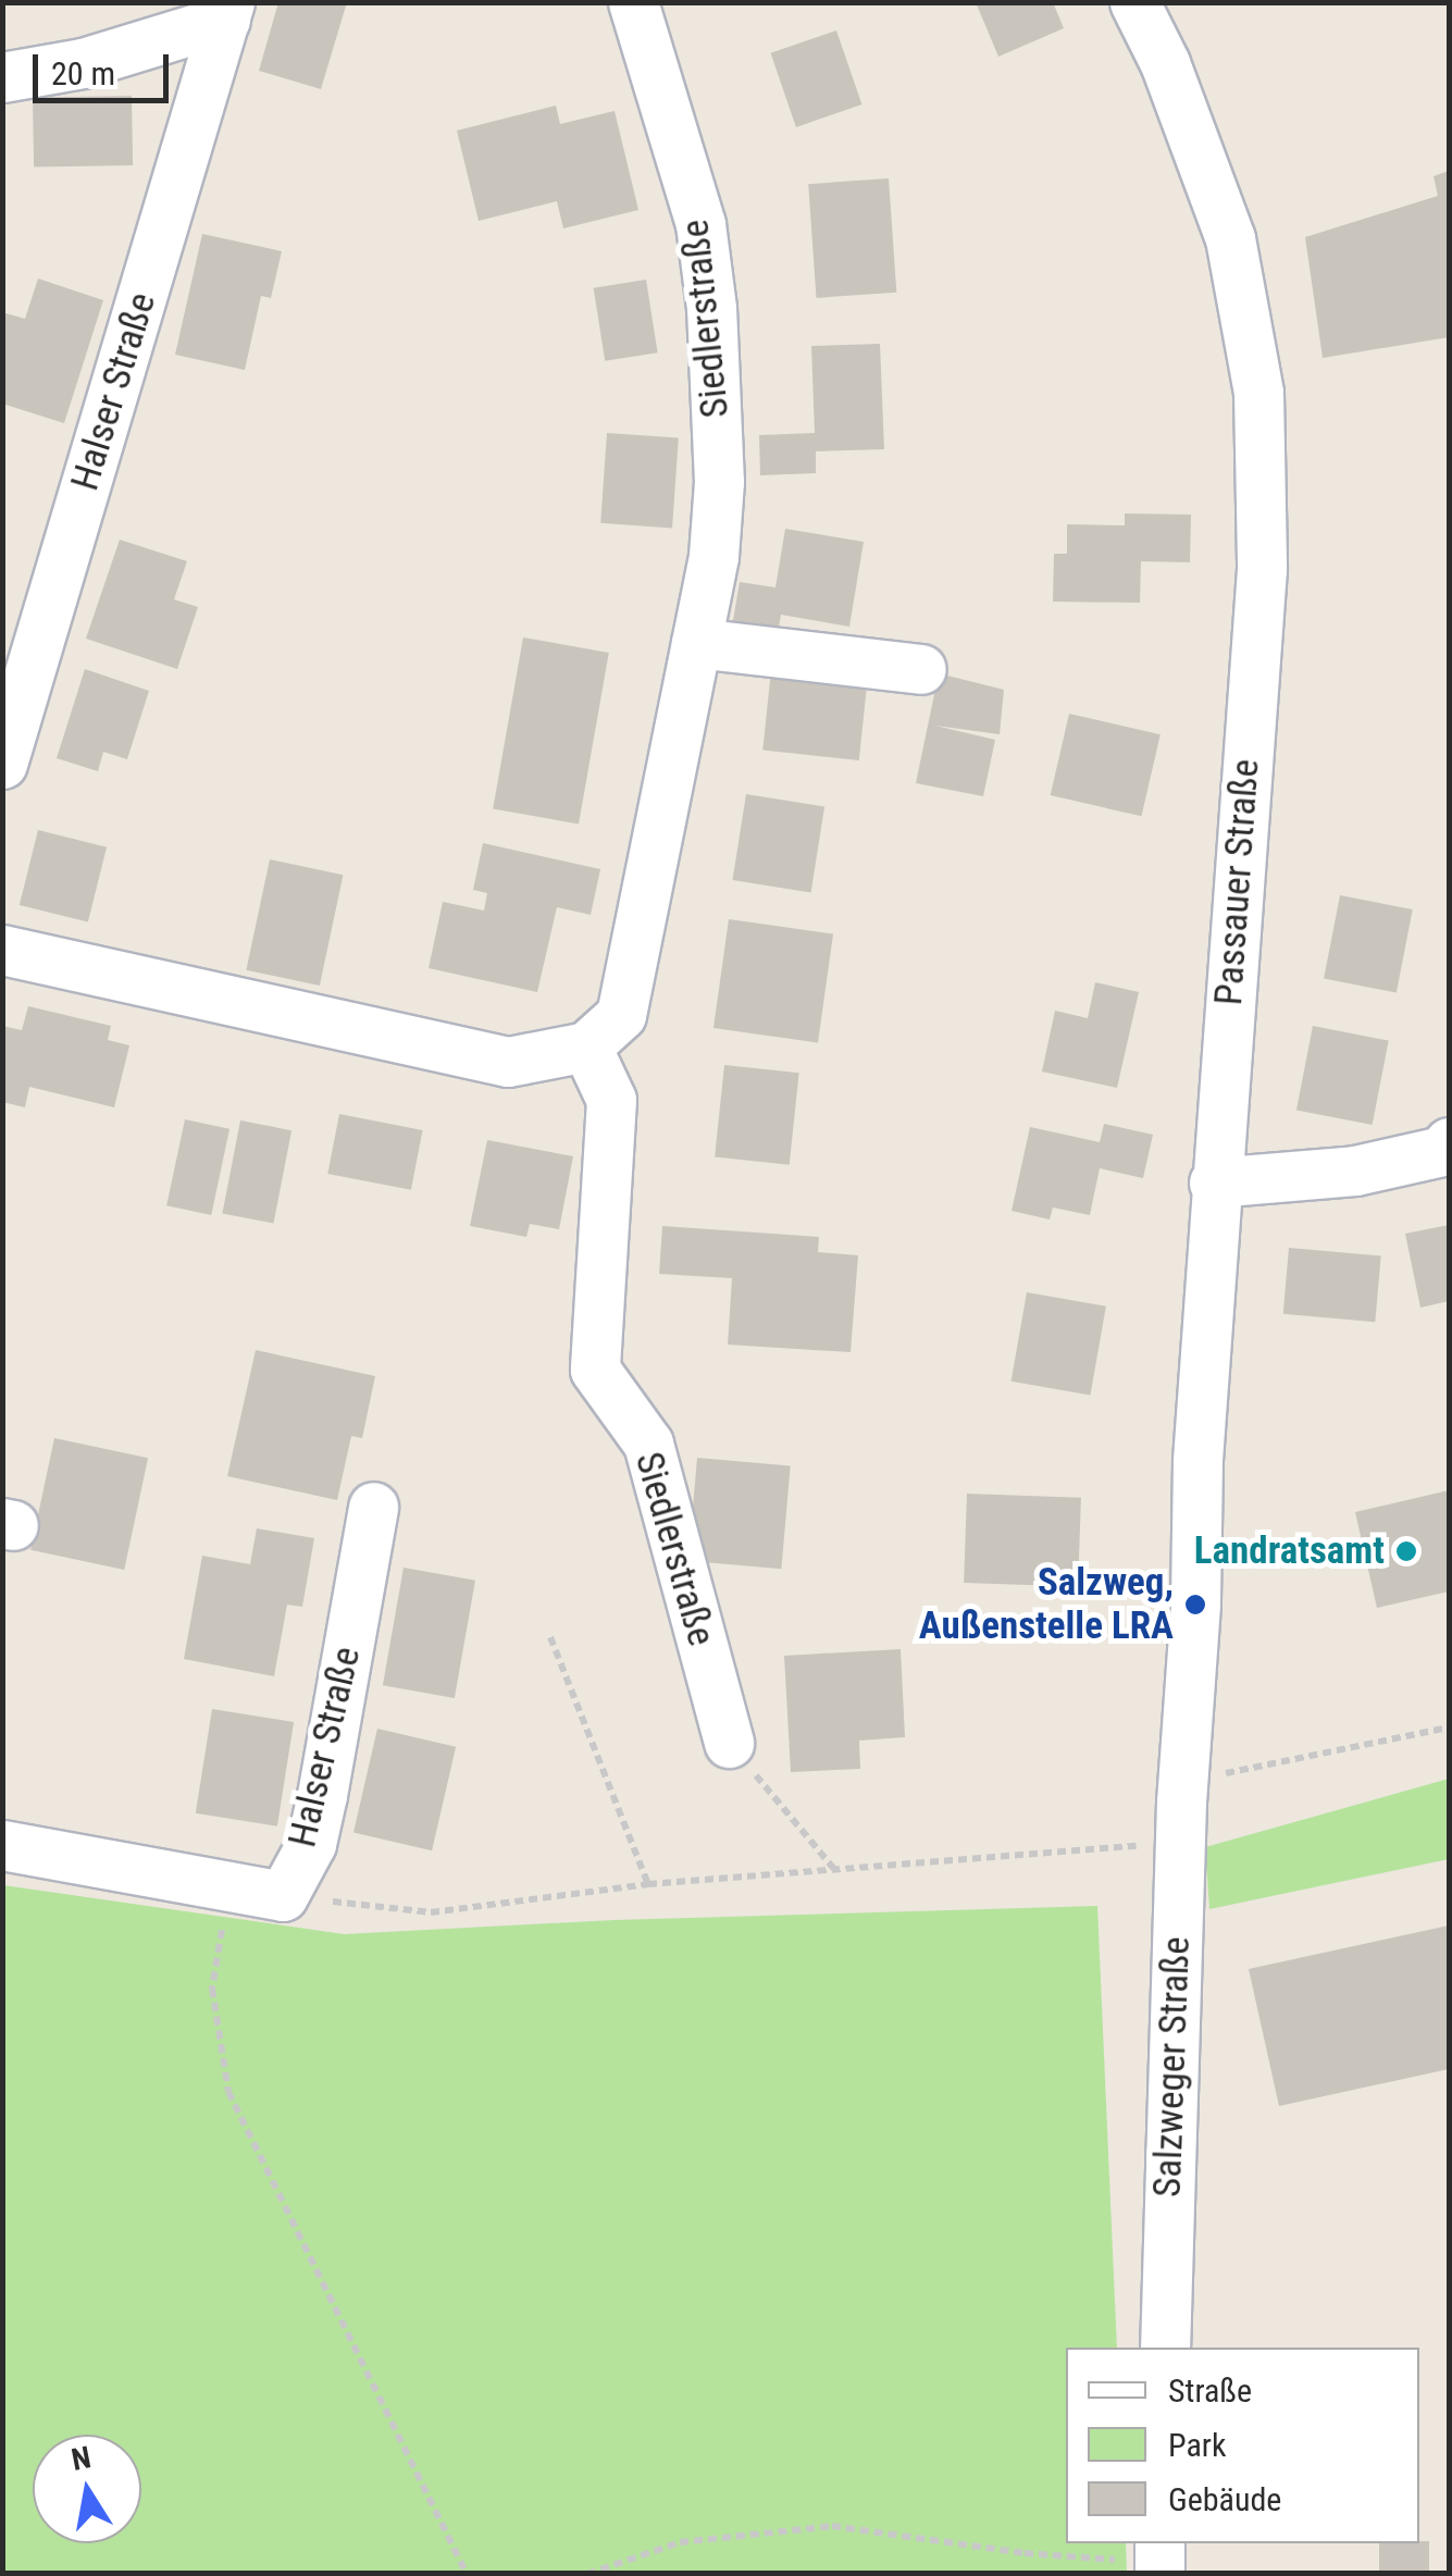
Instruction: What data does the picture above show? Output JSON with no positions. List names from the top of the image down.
{
  "streets": {
    "street": [
      "Siedlerstraße",
      "Halser Straße",
      "Passauer Straße",
      "Salzweger Straße"
    ]
  },
  "crossings": [
    ["Passauer Straße", "Salzweger Straße"]
  ],
  "places": ["Landratsamt", "Salzweg, Außenstelle LRA"],
  "legend": ["Straße", "Park", "Gebäude"],
  "scale_bar": "20 m",
  "north": "top"
}
